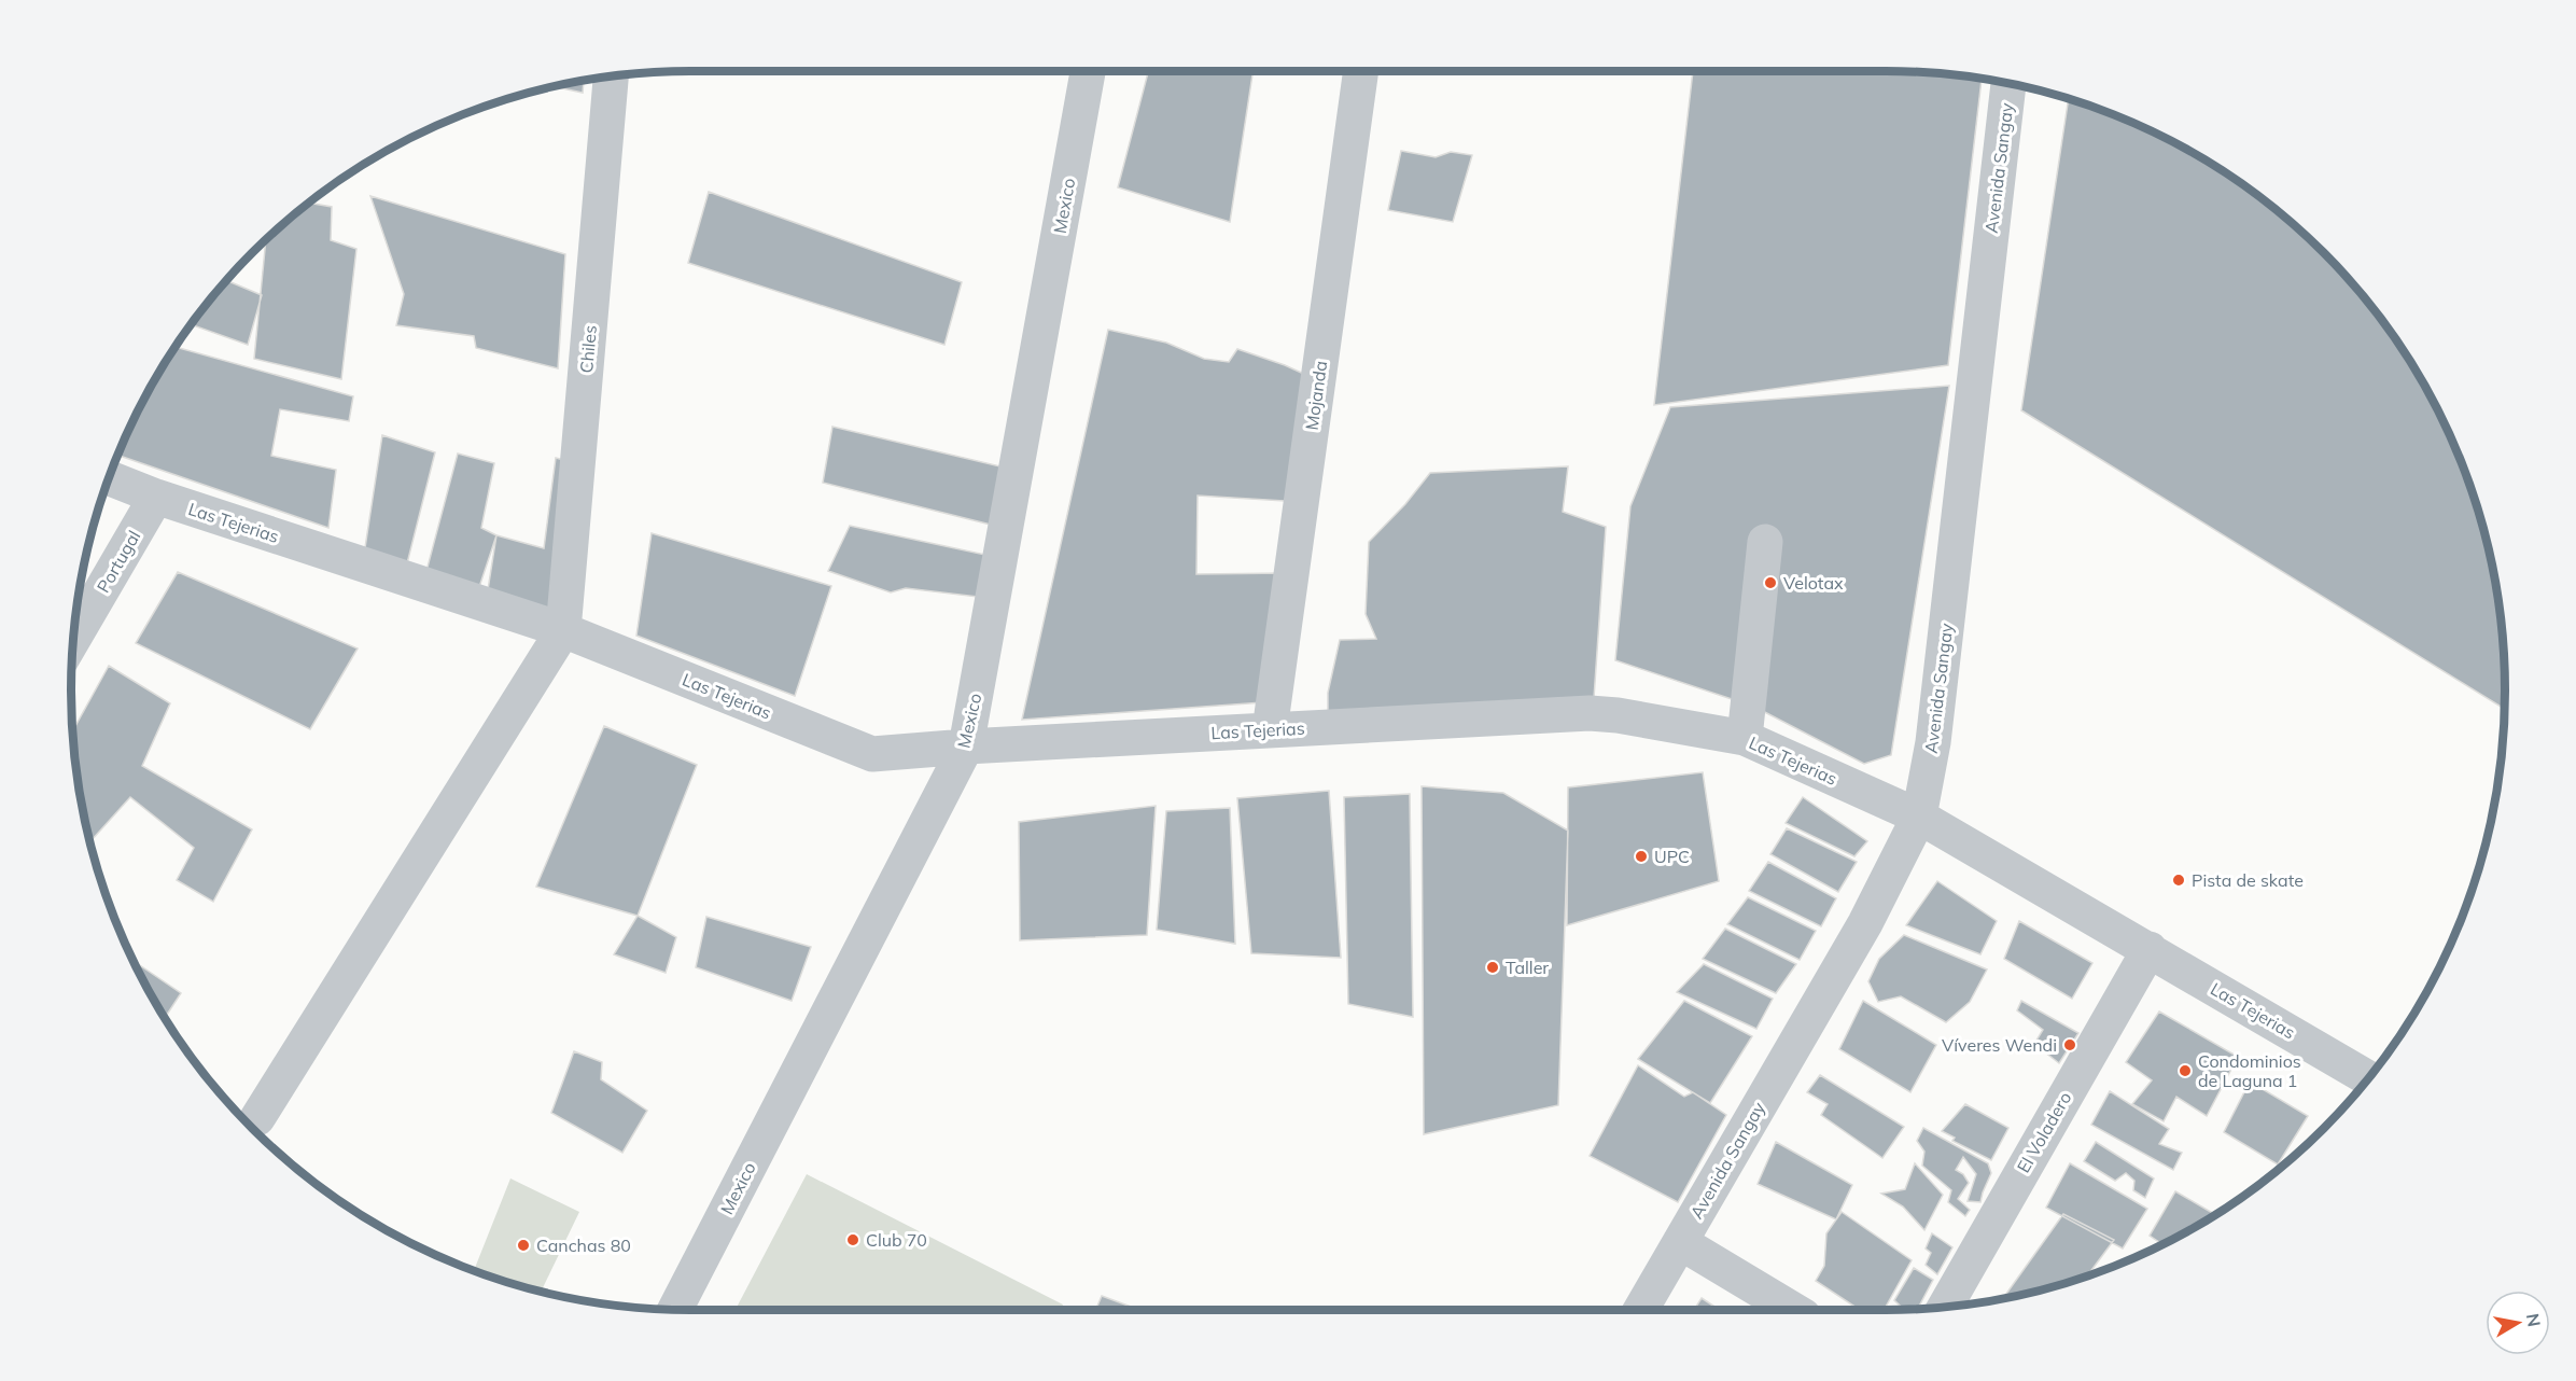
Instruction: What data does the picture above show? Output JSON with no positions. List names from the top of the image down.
{
  "streets": {
    "street": [
      "Avenida Sangay",
      "Mexico",
      "Chiles",
      "Mojanda",
      "Las Tejerias",
      "Portugal",
      "El Voladero"
    ]
  },
  "crossings": [
    ["Avenida Sangay", "Las Tejerias"],
    ["Mexico", "Las Tejerias"],
    ["Chiles", "Las Tejerias"],
    ["Mojanda", "Las Tejerias"],
    ["Las Tejerias", "Portugal"],
    ["Las Tejerias", "El Voladero"]
  ],
  "places": [
    "Velotax",
    "UPC",
    "Pista de skate",
    "Taller",
    "Víveres Wendi",
    "Condominios de Laguna 1",
    "Club 70",
    "Canchas 80"
  ],
  "north": "right"
}
